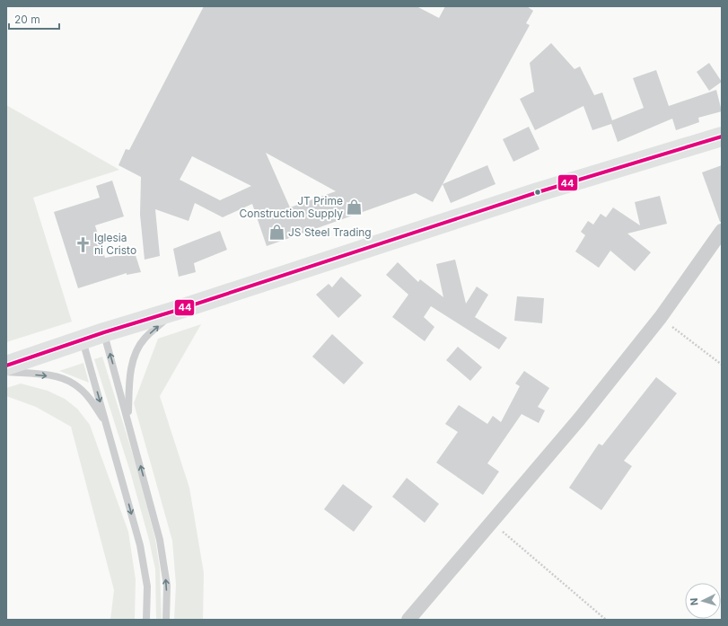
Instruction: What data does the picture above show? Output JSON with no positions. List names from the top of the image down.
{
  "places": {
    "shop": ["JT Prime Construction Supply", "JS Steel Trading"],
    "church": ["Iglesia ni Cristo"]
  },
  "lines": ["transit line 44"],
  "scale_bar": "20 m",
  "north": "left"
}
